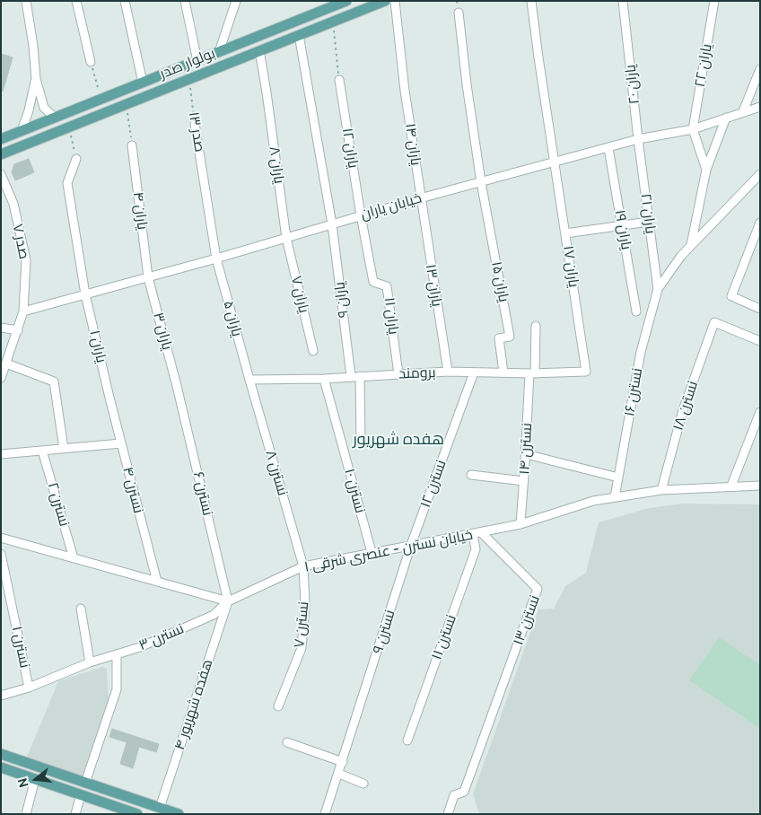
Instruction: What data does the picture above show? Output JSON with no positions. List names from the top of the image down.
{
  "streets": {
    "main road": ["بولوار صدر"],
    "street": [
      "یاران ۲۲",
      "یاران ۲۰",
      "صدر ۱۳",
      "یاران ۱۴",
      "یاران ۱۲",
      "یاران ۸",
      "خیابان یاران",
      "یاران ۴",
      "یاران ۲۱",
      "یاران ۱۹",
      "صدر ۷",
      "یاران ۱۷",
      "یاران ۱۵",
      "یاران ۱۳",
      "یاران ۷",
      "یاران ۹",
      "یاران ۱۱",
      "یاران ۵",
      "یاران ۳",
      "یاران ۱",
      "برومند",
      "نسترن ۱۶",
      "نسترن ۱۸",
      "نسترن ۱۴",
      "نسترن ۸",
      "نسترن ۱۲",
      "نسترن ۴",
      "نسترن ۱۰",
      "نسترن ۶",
      "نسترن ۲",
      "خیابان نسترن - عنصری شرقی ۱",
      "نسترن ۱۳",
      "نسترن ۷",
      "نسترن ۹",
      "نسترن ۳",
      "نسترن ۱۱",
      "نسترن ۱",
      "هفده شهریور ۴"
    ]
  },
  "crossings": [
    ["بولوار صدر", "صدر ۱۳"],
    ["بولوار صدر", "یاران ۸"],
    ["بولوار صدر", "یاران ۹"],
    ["یاران ۲۲", "خیابان یاران"],
    ["یاران ۲۰", "خیابان یاران"],
    ["یاران ۲۰", "یاران ۲۱"],
    ["صدر ۱۳", "خیابان یاران"],
    ["صدر ۱۳", "یاران ۵"],
    ["یاران ۱۴", "خیابان یاران"],
    ["یاران ۱۴", "یاران ۱۳"],
    ["یاران ۱۲", "خیابان یاران"],
    ["یاران ۱۲", "یاران ۱۱"],
    ["یاران ۸", "خیابان یاران"],
    ["یاران ۸", "یاران ۷"],
    ["خیابان یاران", "یاران ۴"],
    ["خیابان یاران", "یاران ۲۱"],
    ["خیابان یاران", "یاران ۱۹"],
    ["خیابان یاران", "صدر ۷"],
    ["خیابان یاران", "یاران ۱۷"],
    ["خیابان یاران", "یاران ۱۵"],
    ["خیابان یاران", "یاران ۱۳"],
    ["خیابان یاران", "یاران ۷"],
    ["خیابان یاران", "یاران ۹"],
    ["خیابان یاران", "یاران ۱۱"],
    ["خیابان یاران", "یاران ۵"],
    ["خیابان یاران", "یاران ۳"],
    ["خیابان یاران", "یاران ۱"],
    ["یاران ۴", "یاران ۳"],
    ["یاران ۲۱", "نسترن ۱۶"],
    ["یاران ۱۷", "برومند"],
    ["یاران ۱۵", "برومند"],
    ["یاران ۱۳", "برومند"],
    ["یاران ۹", "برومند"],
    ["یاران ۱۱", "برومند"],
    ["یاران ۵", "برومند"],
    ["یاران ۵", "نسترن ۸"],
    ["یاران ۳", "نسترن ۶"],
    ["یاران ۱", "نسترن ۴"],
    ["برومند", "نسترن ۱۴"],
    ["برومند", "نسترن ۸"],
    ["برومند", "نسترن ۱۲"],
    ["برومند", "نسترن ۱۰"],
    ["نسترن ۱۶", "خیابان نسترن - عنصری شرقی ۱"],
    ["نسترن ۱۸", "خیابان نسترن - عنصری شرقی ۱"],
    ["نسترن ۱۴", "خیابان نسترن - عنصری شرقی ۱"],
    ["نسترن ۸", "خیابان نسترن - عنصری شرقی ۱"],
    ["نسترن ۸", "نسترن ۷"],
    ["نسترن ۱۲", "خیابان نسترن - عنصری شرقی ۱"],
    ["نسترن ۱۲", "نسترن ۹"],
    ["نسترن ۱۰", "خیابان نسترن - عنصری شرقی ۱"],
    ["نسترن ۶", "خیابان نسترن - عنصری شرقی ۱"],
    ["نسترن ۶", "نسترن ۳"],
    ["نسترن ۶", "هفده شهریور ۴"],
    ["خیابان نسترن - عنصری شرقی ۱", "نسترن ۱۳"],
    ["خیابان نسترن - عنصری شرقی ۱", "نسترن ۷"],
    ["خیابان نسترن - عنصری شرقی ۱", "نسترن ۹"],
    ["خیابان نسترن - عنصری شرقی ۱", "نسترن ۳"],
    ["خیابان نسترن - عنصری شرقی ۱", "نسترن ۱۱"],
    ["خیابان نسترن - عنصری شرقی ۱", "هفده شهریور ۴"],
    ["نسترن ۱۳", "نسترن ۱۱"],
    ["نسترن ۳", "هفده شهریور ۴"]
  ],
  "districts": ["هفده شهریور"],
  "north": "left"
}
